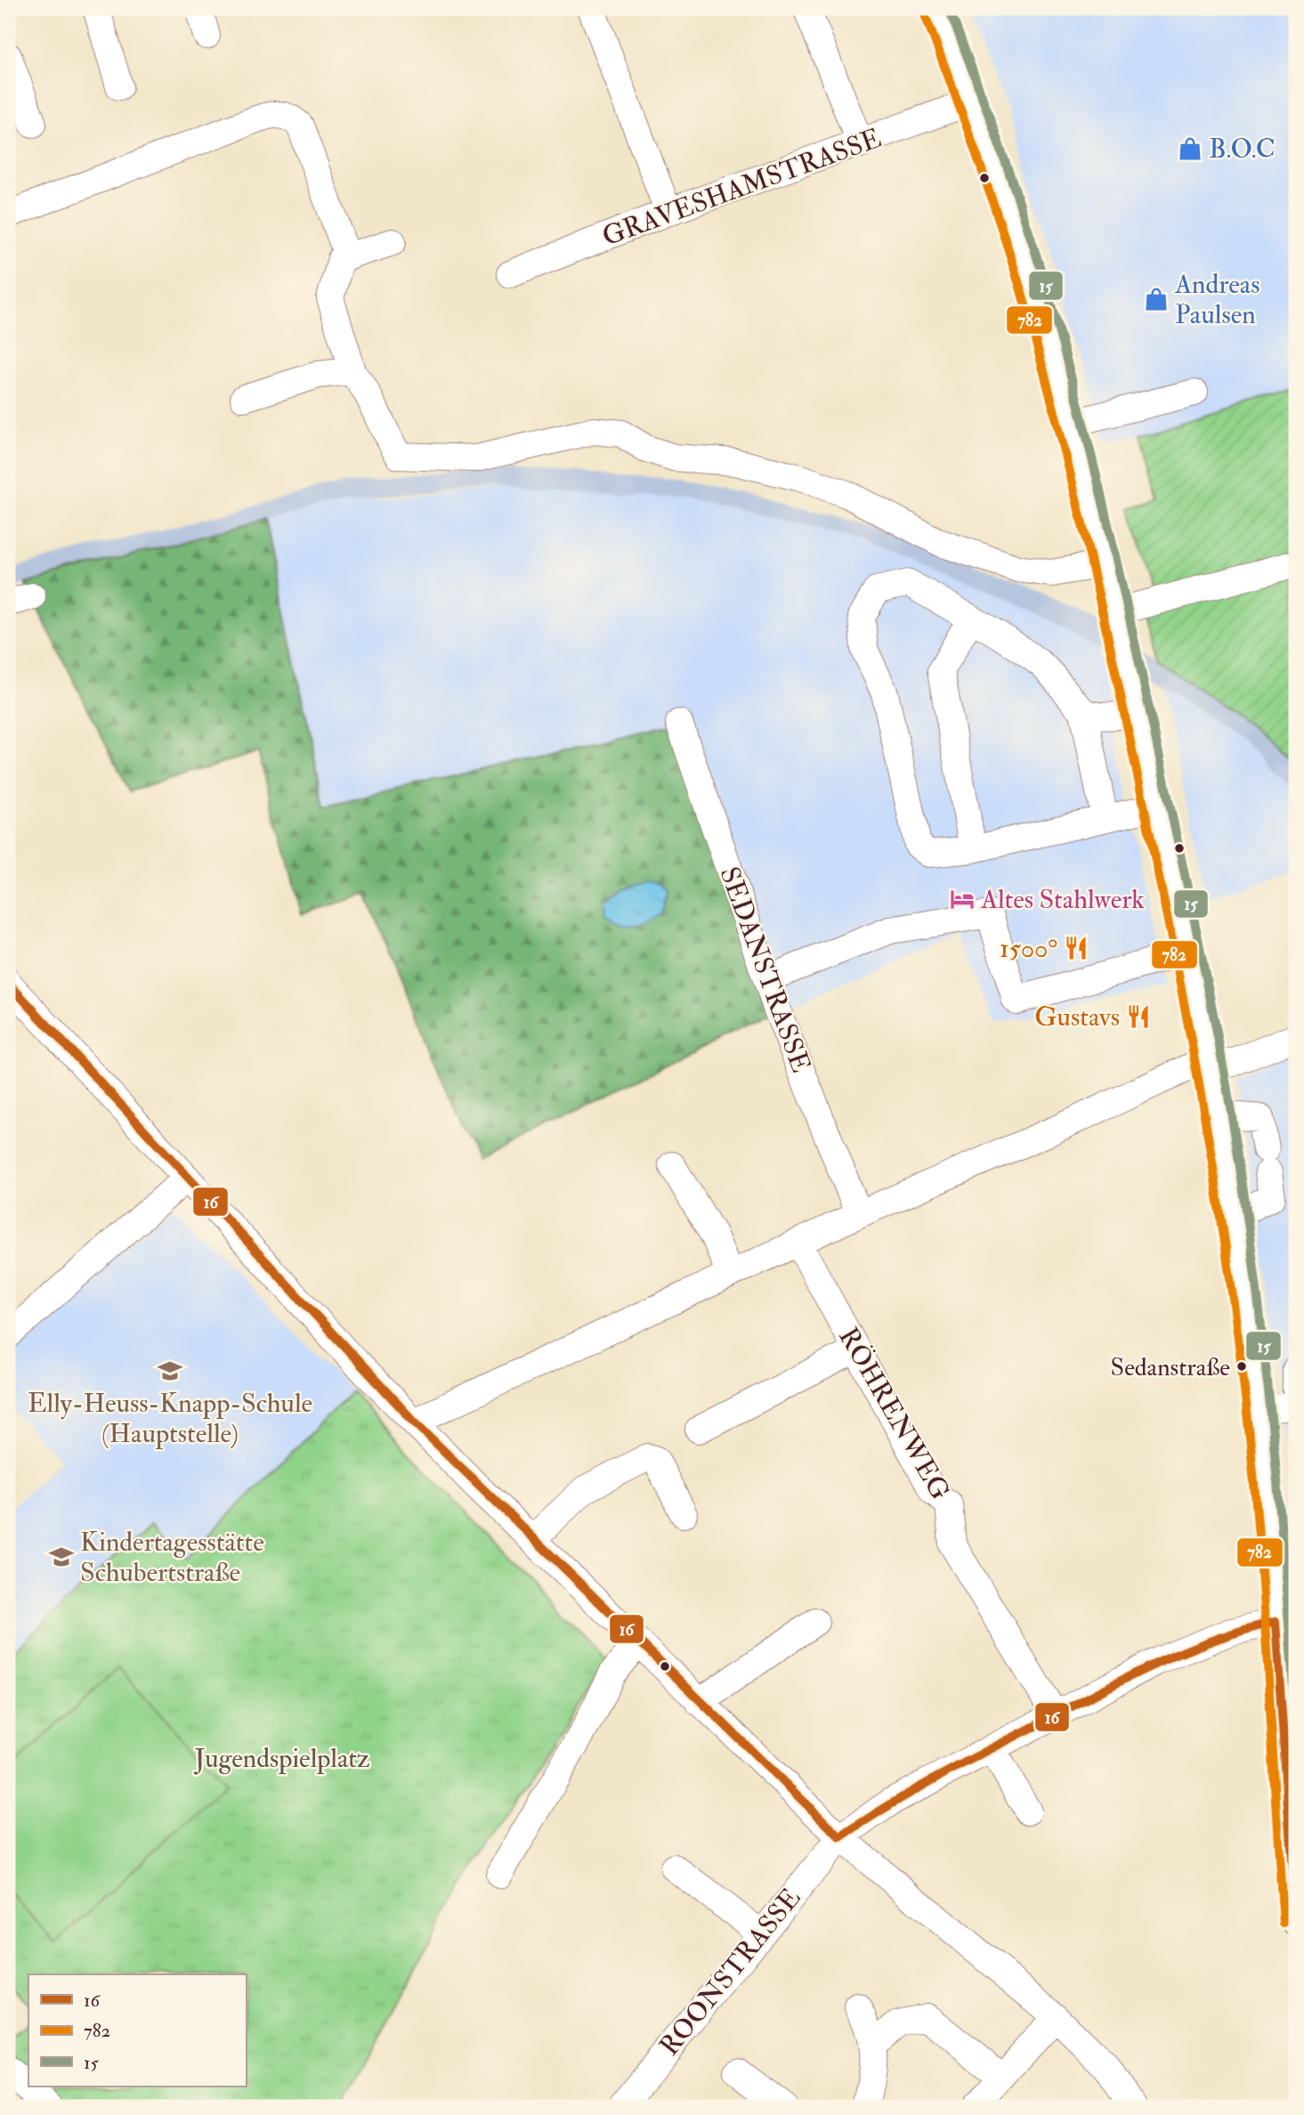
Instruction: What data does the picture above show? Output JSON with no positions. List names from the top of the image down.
{
  "streets": {
    "street": [
      "GRAVESHAMSTRASSE",
      "SEDANSTRASSE",
      "RÖHRENWEG",
      "ROONSTRASSE"
    ]
  },
  "crossings": [
    ["RÖHRENWEG", "ROONSTRASSE"]
  ],
  "parks": ["Jugendspielplatz"],
  "places": {
    "shop": ["B.O.C", "Andreas Paulsen"],
    "hotel": ["Altes Stahlwerk"],
    "restaurant": ["1500°", "Gustavs"],
    "other": ["Sedanstraße"],
    "school or university": ["Elly-Heuss-Knapp-Schule (Hauptstelle)", "Kindertagesstätte Schubertstraße"]
  },
  "lines": ["transit line 15", "transit line 782", "transit line 16"],
  "legend": ["16", "782", "15"]
}
